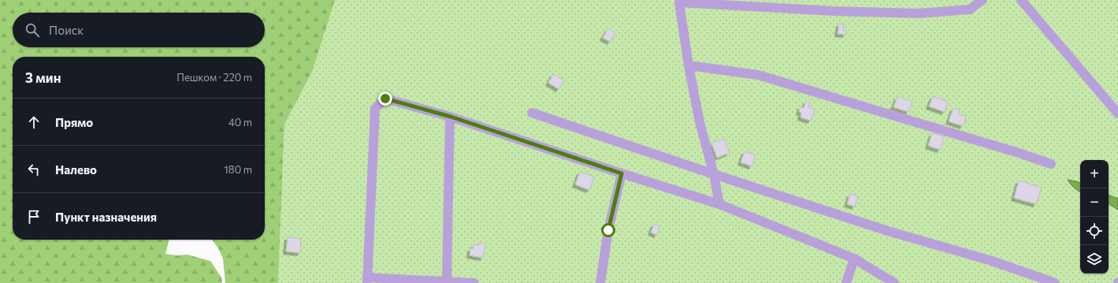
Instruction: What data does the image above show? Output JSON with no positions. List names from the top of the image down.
{
  "page": {
    "search": "Поиск",
    "heading": ["3 мин", "Пешком · 220 m"],
    "list": [
      ["Прямо", "40 m"],
      ["Налево", "180 m"],
      "Пункт назначения"
    ],
    "map_buttons": ["+", "−"]
  }
}
